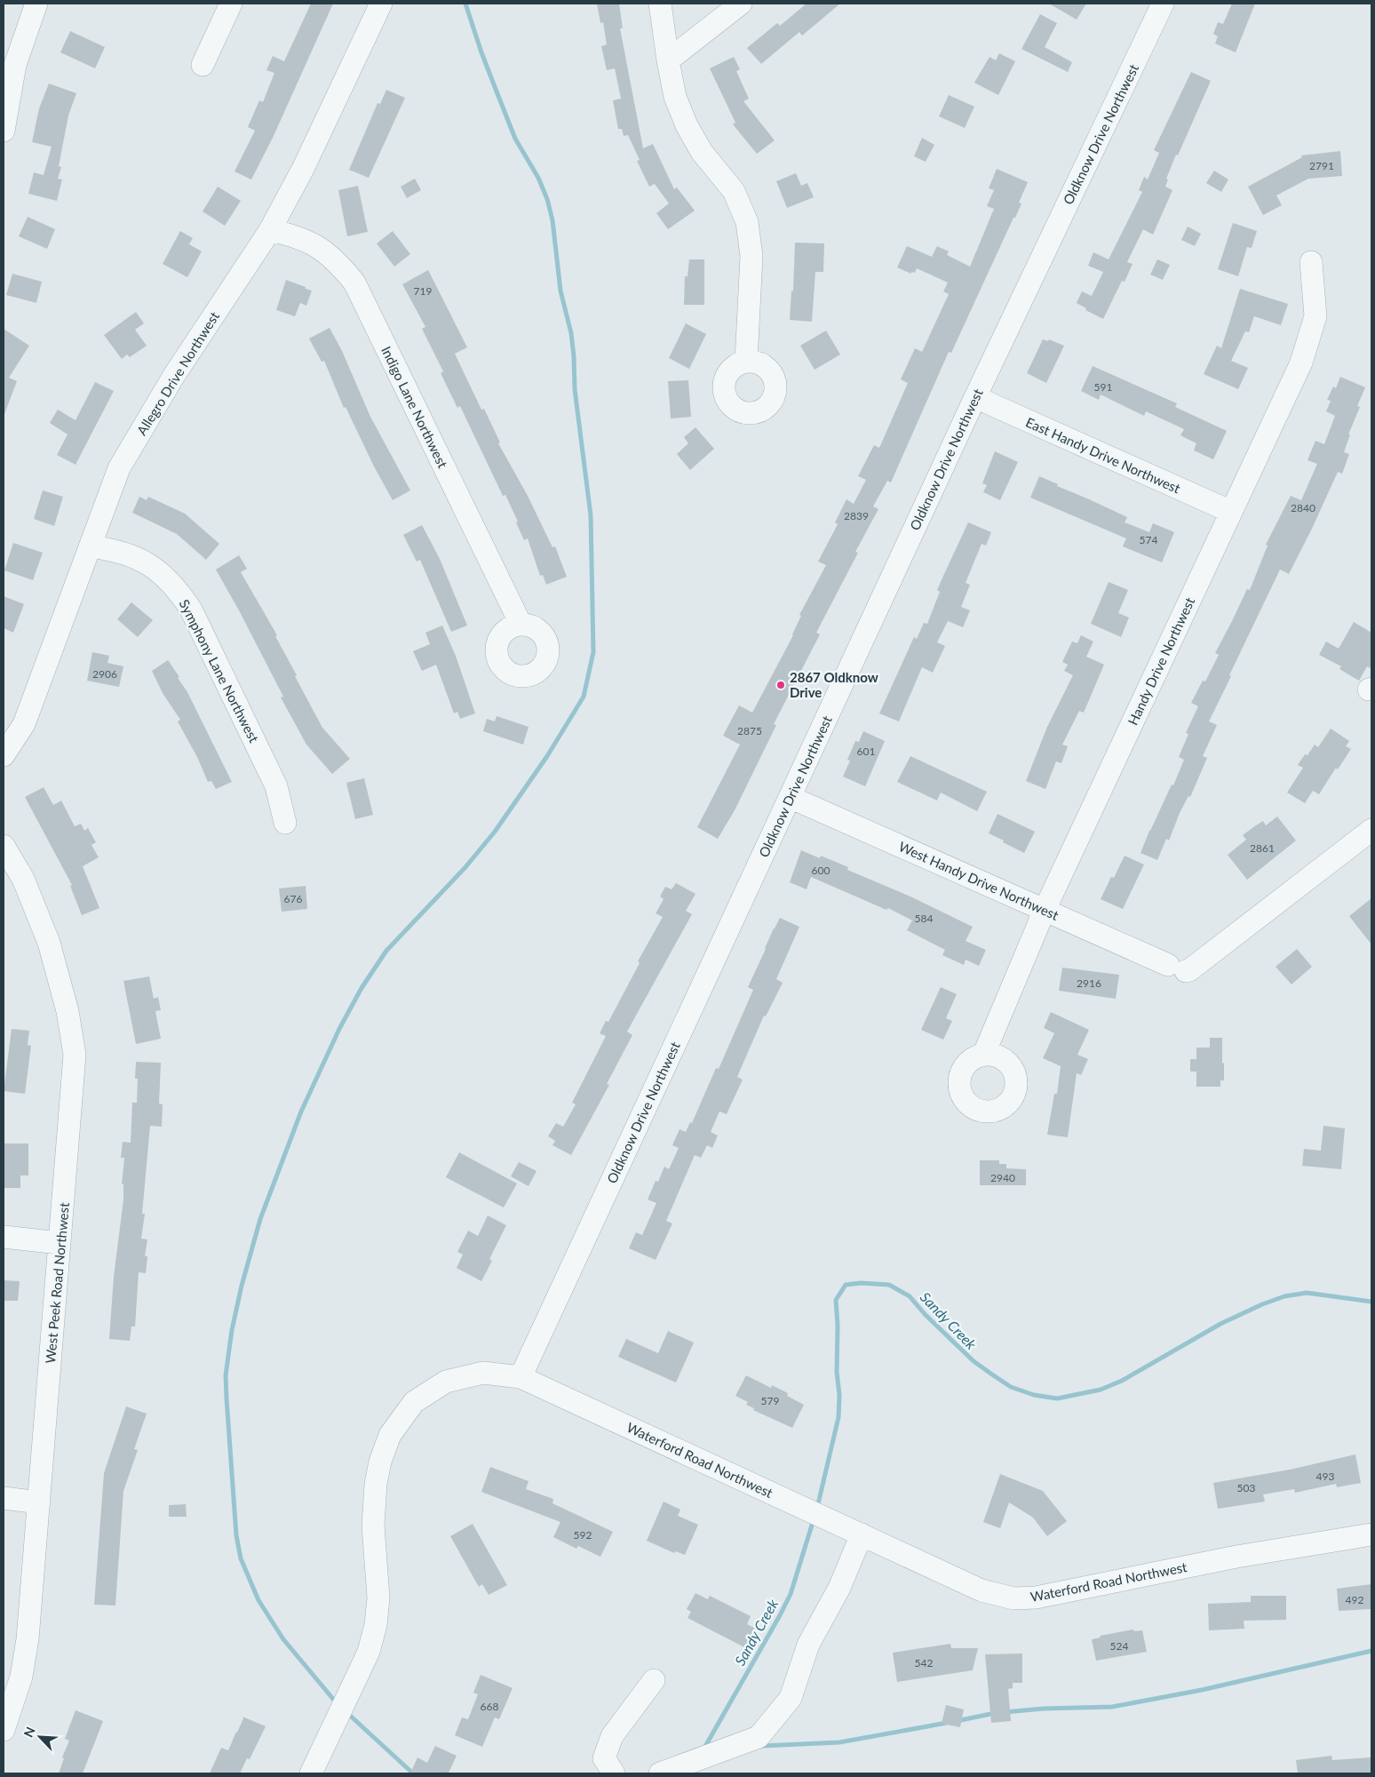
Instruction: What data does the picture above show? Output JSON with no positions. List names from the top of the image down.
{
  "streets": {
    "street": [
      "Oldknow Drive Northwest",
      "Allegro Drive Northwest",
      "Indigo Lane Northwest",
      "East Handy Drive Northwest",
      "Handy Drive Northwest",
      "Symphony Lane Northwest",
      "West Handy Drive Northwest",
      "West Peek Road Northwest",
      "Waterford Road Northwest"
    ]
  },
  "crossings": [
    ["Oldknow Drive Northwest", "East Handy Drive Northwest"],
    ["Oldknow Drive Northwest", "West Handy Drive Northwest"],
    ["Oldknow Drive Northwest", "Waterford Road Northwest"],
    ["Allegro Drive Northwest", "Indigo Lane Northwest"],
    ["Allegro Drive Northwest", "Symphony Lane Northwest"],
    ["East Handy Drive Northwest", "Handy Drive Northwest"],
    ["Handy Drive Northwest", "West Handy Drive Northwest"]
  ],
  "water": ["Sandy Creek"],
  "places": ["2867 Oldknow Drive"],
  "house_numbers": [
    "2791",
    "719",
    "591",
    "2840",
    "2839",
    "574",
    "2906",
    "2875",
    "601",
    "2861",
    "600",
    "676",
    "584",
    "2916",
    "2940",
    "579",
    "493",
    "503",
    "592",
    "492",
    "524",
    "542",
    "668"
  ],
  "north": "top left"
}
